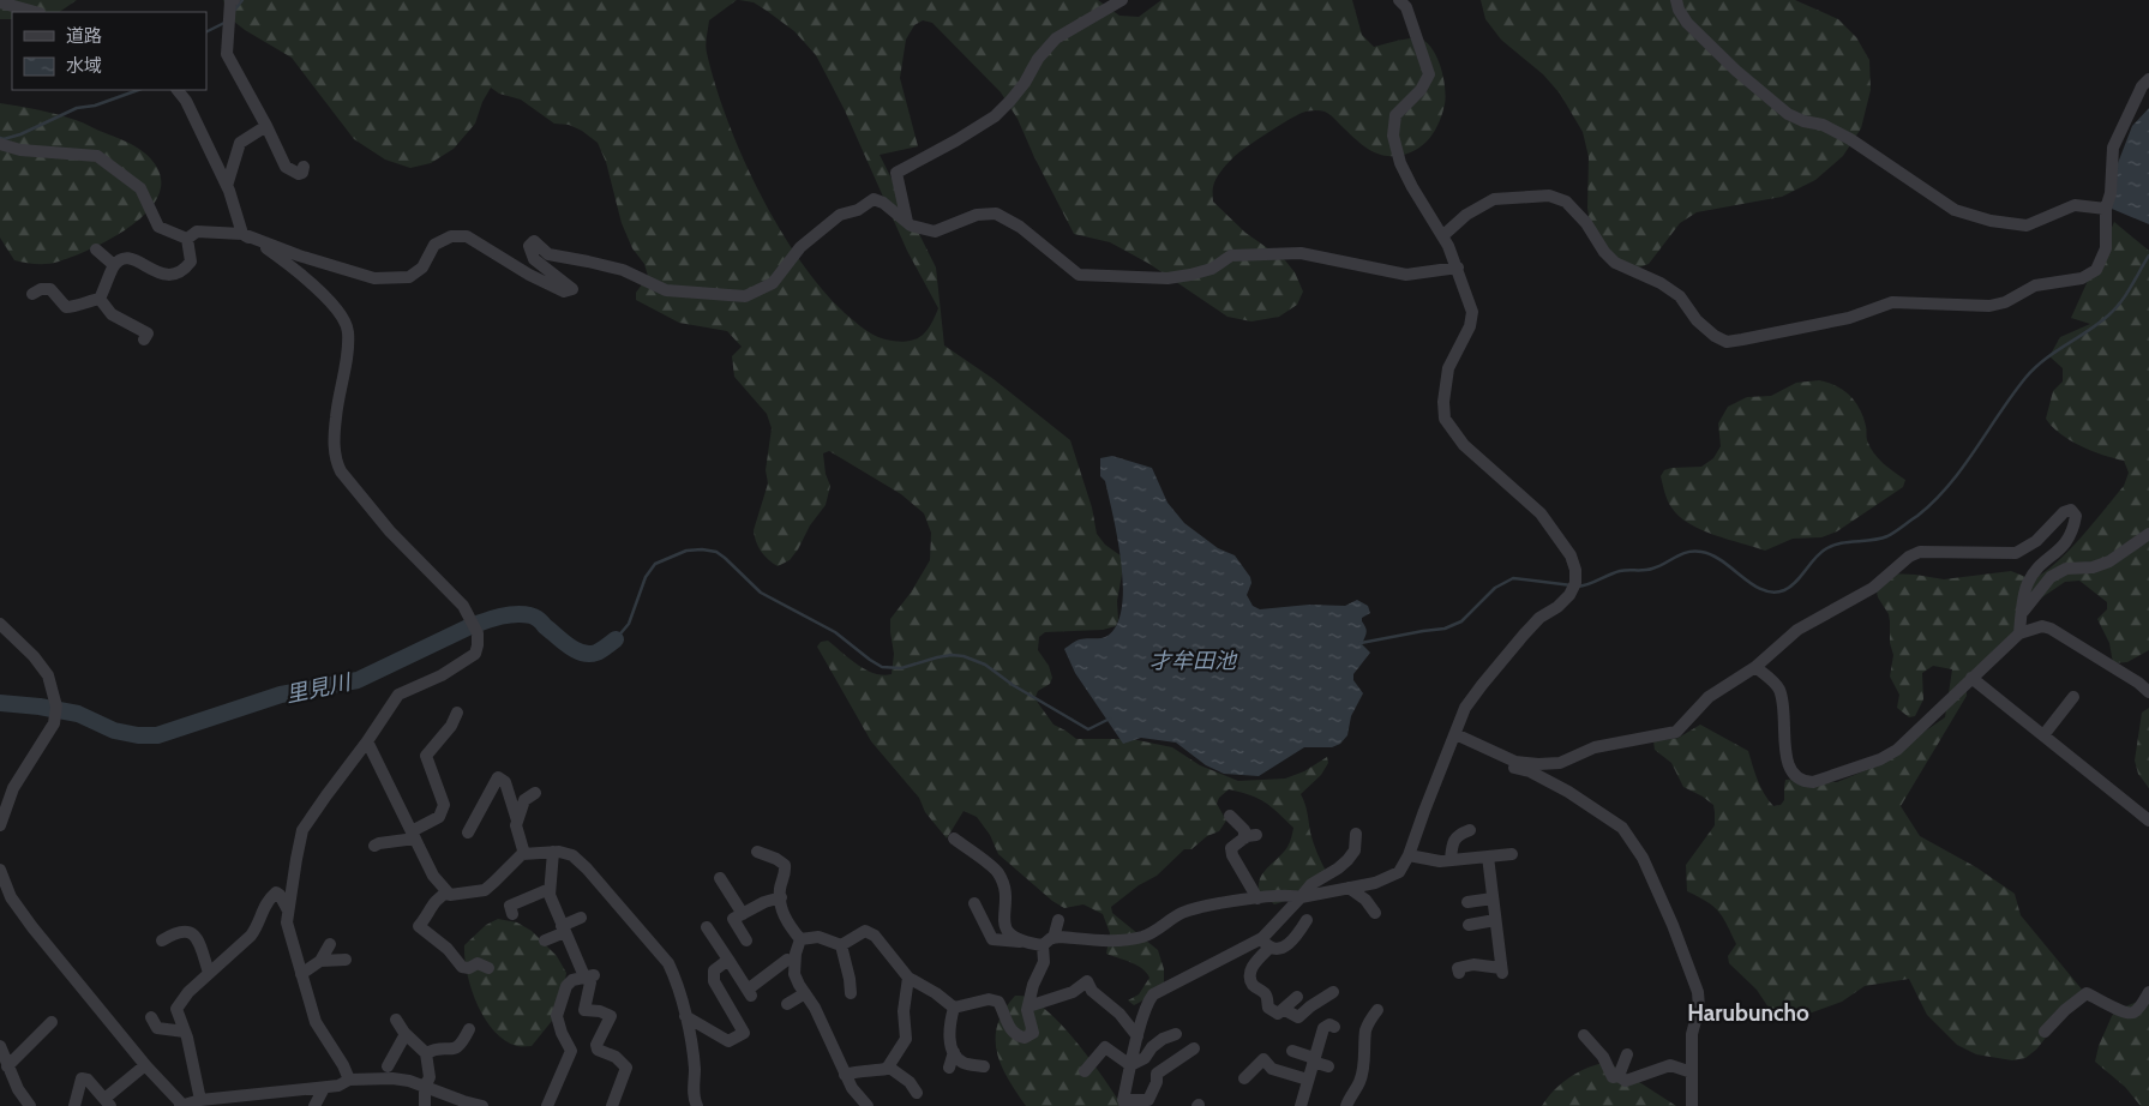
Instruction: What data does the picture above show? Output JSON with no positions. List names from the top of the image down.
{
  "districts": ["Harubuncho"],
  "water": ["才牟田池", "里見川"],
  "legend": ["道路", "水域"]
}
